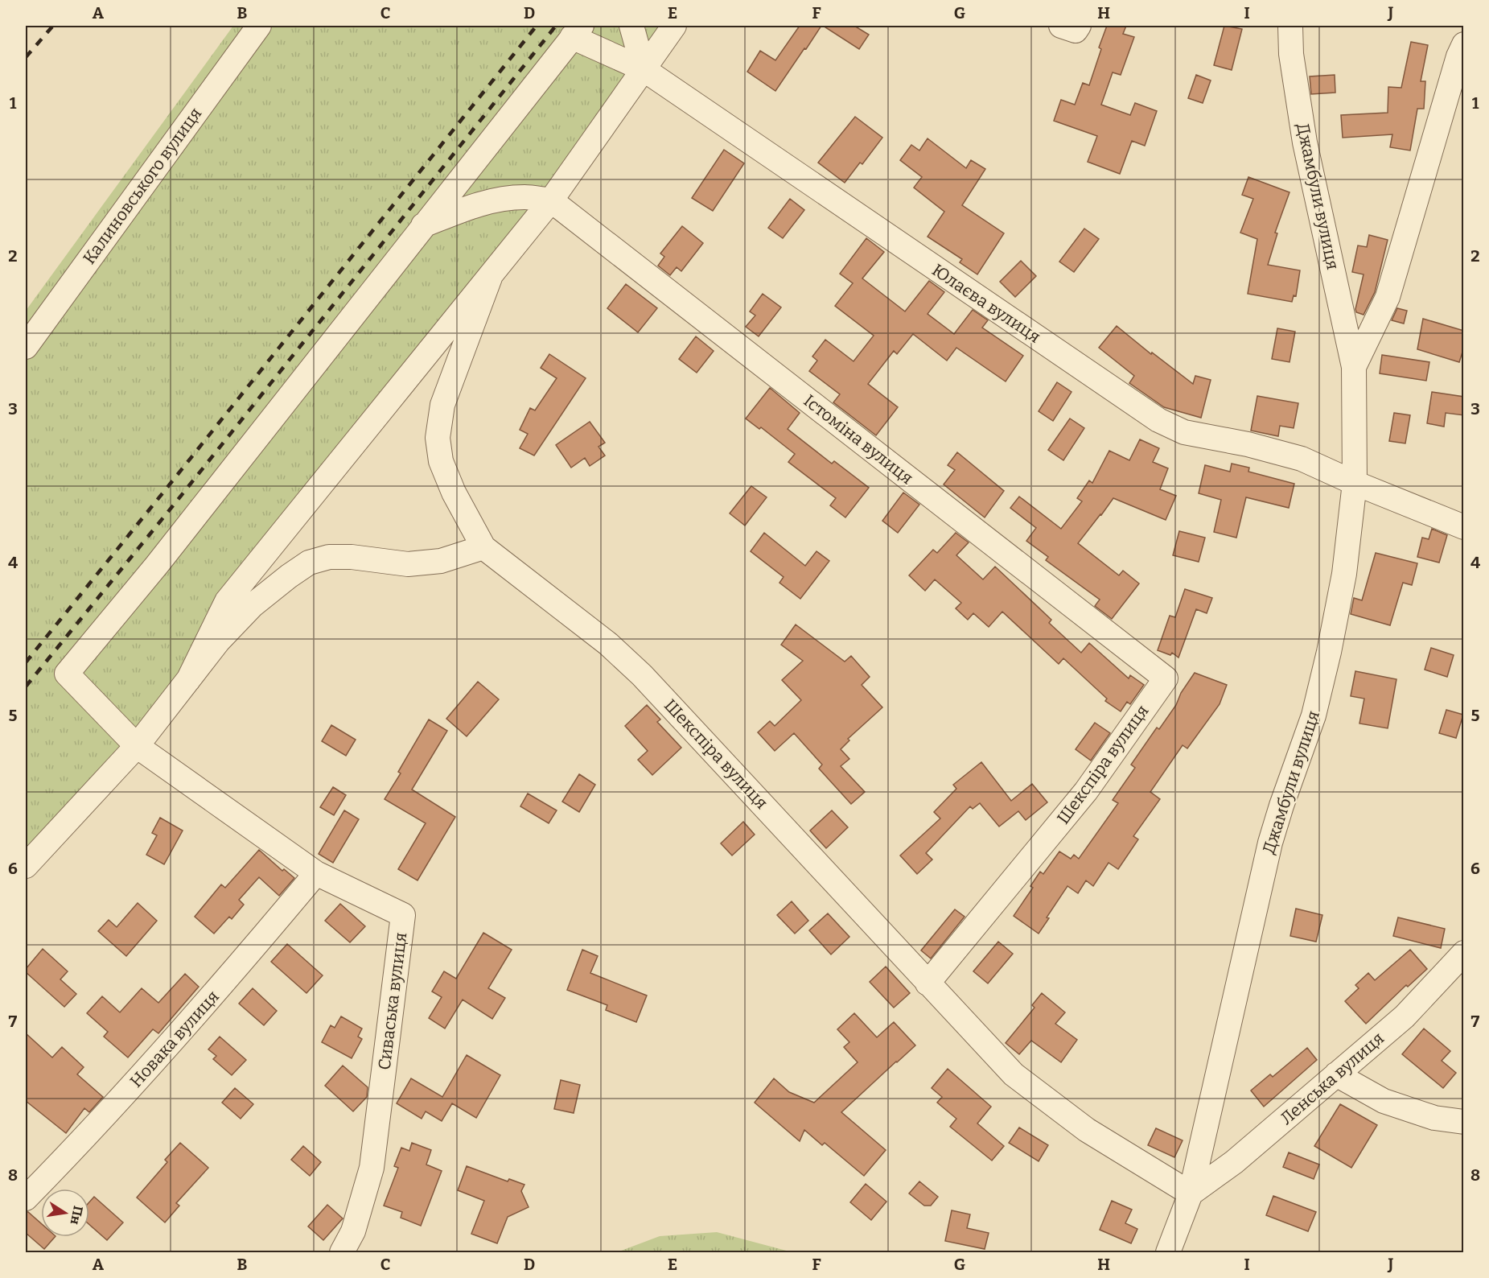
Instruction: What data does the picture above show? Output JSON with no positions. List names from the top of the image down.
{
  "streets": {
    "street": [
      "Калиновського вулиця",
      "Джамбули вулиця",
      "Юлаєва вулиця",
      "Істоміна вулиця",
      "Шекспіра вулиця",
      "Сиваська вулиця",
      "Новака вулиця",
      "Ленська вулиця"
    ]
  },
  "crossings": [
    ["Джамбули вулиця", "Юлаєва вулиця"],
    ["Джамбули вулиця", "Шекспіра вулиця"],
    ["Джамбули вулиця", "Ленська вулиця"],
    ["Істоміна вулиця", "Шекспіра вулиця"],
    ["Шекспіра вулиця", "Ленська вулиця"],
    ["Сиваська вулиця", "Новака вулиця"]
  ],
  "north": "right",
  "grid": {
    "columns": [
      "A",
      "B",
      "C",
      "D",
      "E",
      "F",
      "G",
      "H",
      "I",
      "J"
    ],
    "rows": [
      "1",
      "2",
      "3",
      "4",
      "5",
      "6",
      "7",
      "8"
    ]
  }
}
